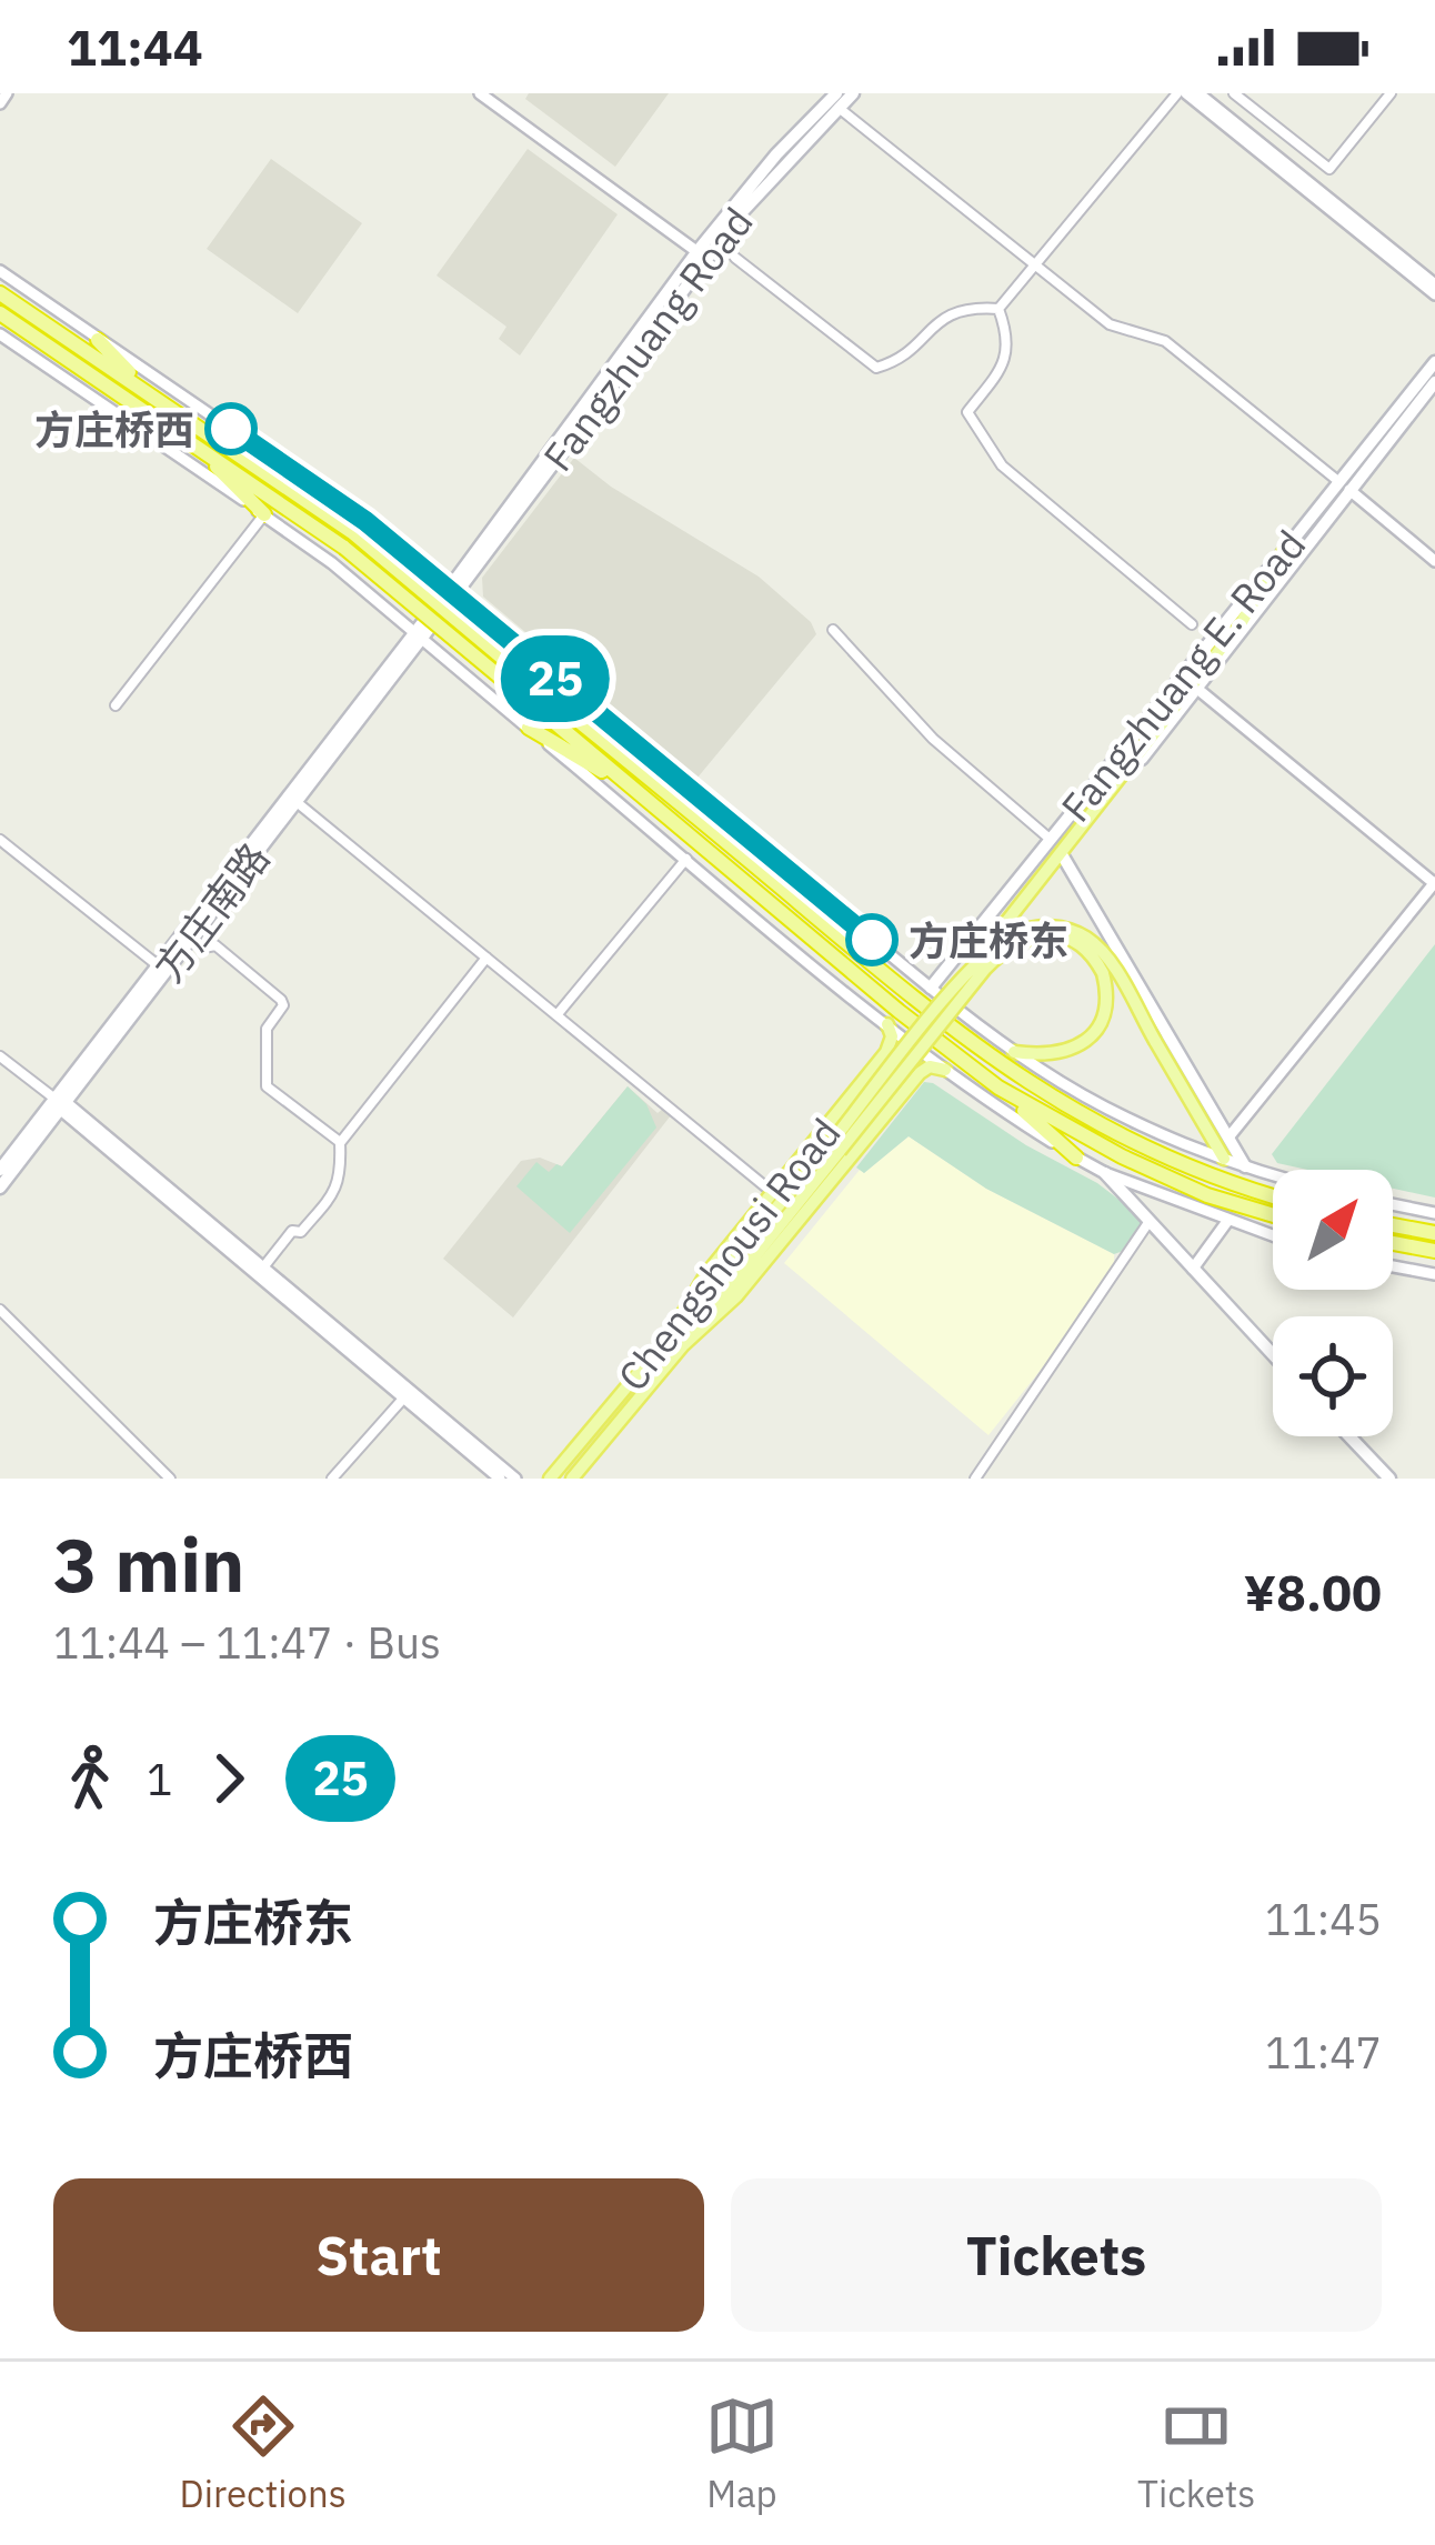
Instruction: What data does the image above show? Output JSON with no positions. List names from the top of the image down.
{
  "streets": {
    "main road": [
      "Fangzhuang Road",
      "Fangzhuang E. Road",
      "方庄南路",
      "Chengshousi Road"
    ]
  },
  "crossings": [
    ["Fangzhuang Road", "方庄南路"]
  ],
  "places": ["方庄桥西", "方庄桥东"],
  "lines": ["bus line 25"],
  "north": "top right",
  "page": {
    "status": "11:44",
    "on_map": "25",
    "heading": ["3 min", "11:44 – 11:47 · Bus", "¥8.00"],
    "legs": ["1", "25"],
    "list": [
      {
        "name": "方庄桥东",
        "value": "11:45"
      },
      {
        "name": "方庄桥西",
        "value": "11:47"
      }
    ],
    "buttons": ["Start", "Tickets"],
    "tabs": ["Directions", "Map", "Tickets"]
  }
}
